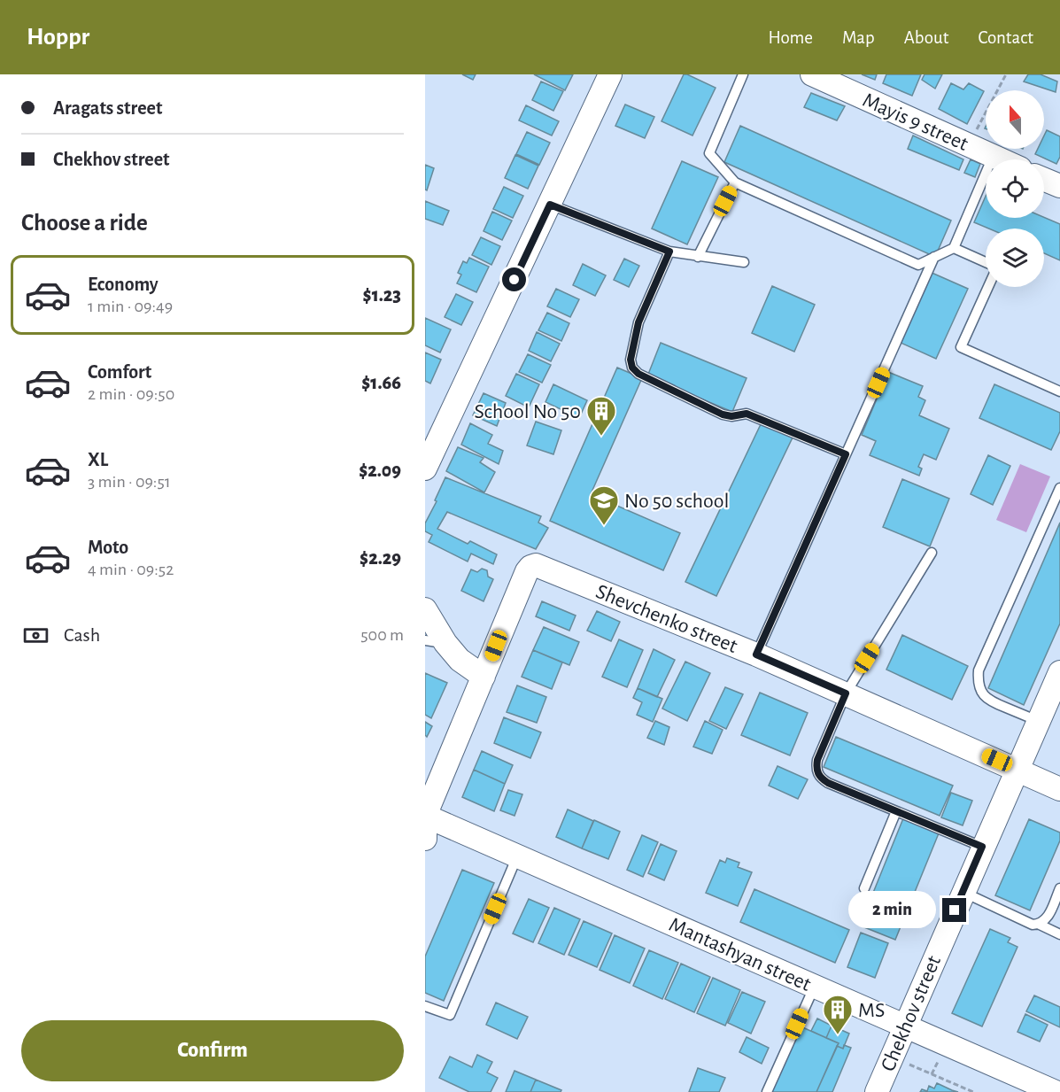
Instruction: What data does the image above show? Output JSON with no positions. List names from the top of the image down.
{
  "streets": {
    "street": [
      "Mayis 9 street",
      "Shevchenko street",
      "Mantashyan street",
      "Chekhov street"
    ]
  },
  "crossings": [
    ["Shevchenko street", "Chekhov street"],
    ["Mantashyan street", "Chekhov street"]
  ],
  "places": {
    "building": ["School No 50", "MS"],
    "school or university": ["No 50 school"]
  },
  "north": "top",
  "page": {
    "header": "Hoppr",
    "nav": [
      "Home",
      "Map",
      "About",
      "Contact"
    ],
    "banner": ["Aragats street", "Chekhov street"],
    "heading": "Choose a ride",
    "list": [
      {
        "name": "Economy",
        "note": "1 min · 09:49",
        "value": "$1.23"
      },
      {
        "name": "Comfort",
        "note": "2 min · 09:50",
        "value": "$1.66"
      },
      {
        "name": "XL",
        "note": "3 min · 09:51",
        "value": "$2.09"
      },
      {
        "name": "Moto",
        "note": "4 min · 09:52",
        "value": "$2.29"
      }
    ],
    "pay": ["Cash", "500 m"],
    "bubble": "2 min",
    "buttons": "Confirm"
  }
}
